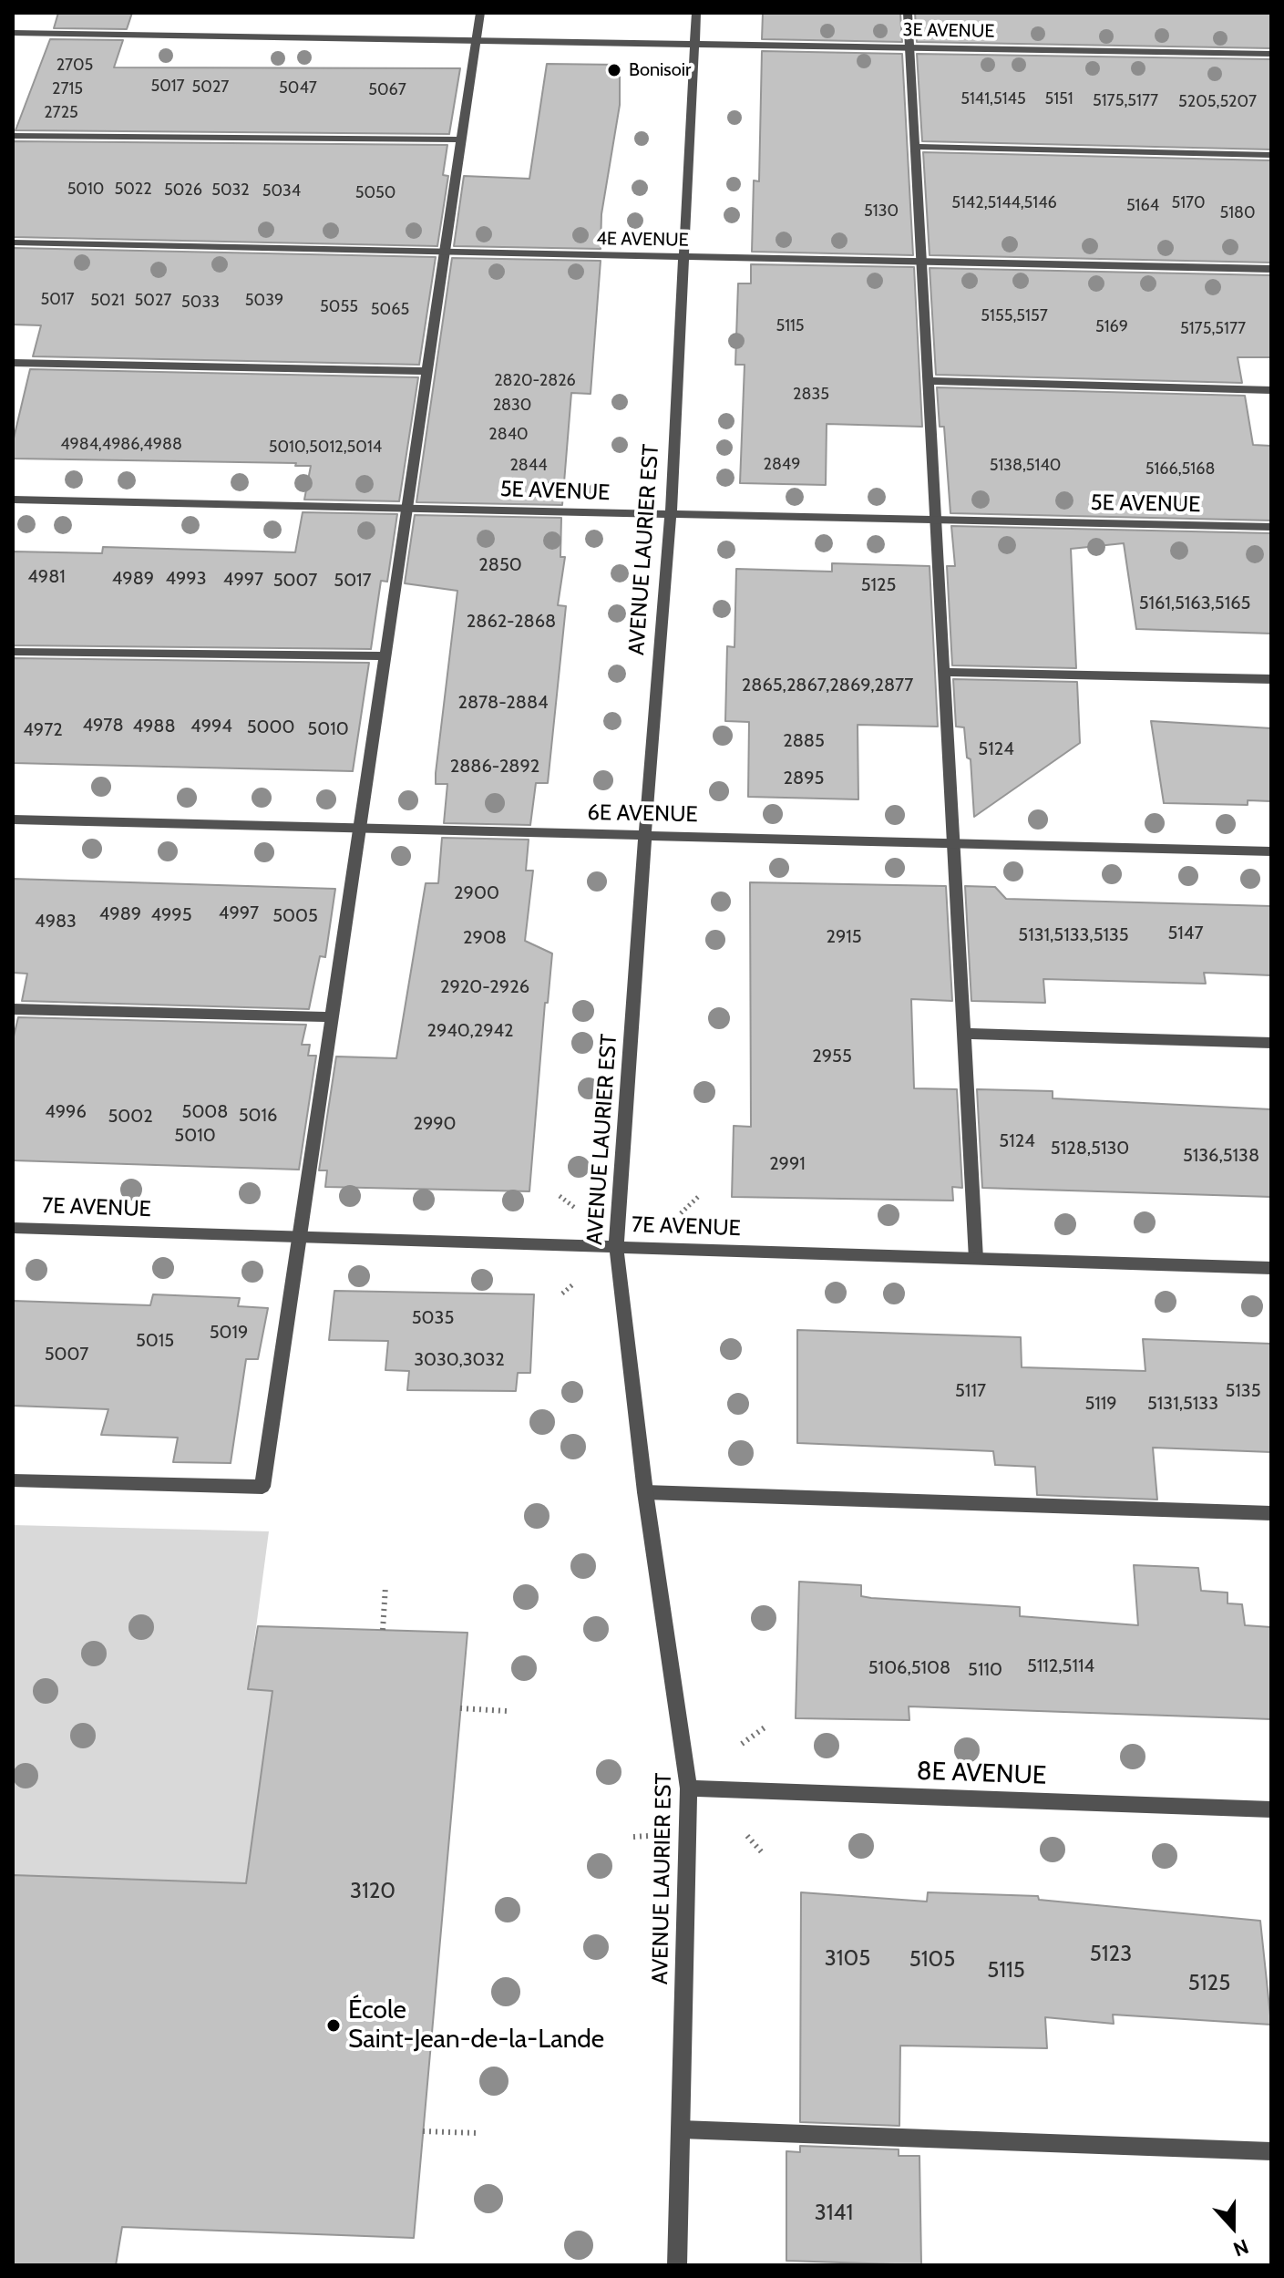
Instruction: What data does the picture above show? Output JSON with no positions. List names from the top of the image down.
{
  "streets": {
    "street": [
      "3E AVENUE",
      "4E AVENUE",
      "5E AVENUE",
      "AVENUE LAURIER EST",
      "6E AVENUE",
      "7E AVENUE",
      "8E AVENUE"
    ]
  },
  "crossings": [
    ["3E AVENUE", "AVENUE LAURIER EST"],
    ["4E AVENUE", "AVENUE LAURIER EST"],
    ["5E AVENUE", "AVENUE LAURIER EST"],
    ["AVENUE LAURIER EST", "6E AVENUE"],
    ["AVENUE LAURIER EST", "7E AVENUE"],
    ["AVENUE LAURIER EST", "8E AVENUE"]
  ],
  "places": ["Bonisoir", "École Saint-Jean-de-la-Lande"],
  "house_numbers": [
    "2705",
    "5017",
    "5027",
    "5047",
    "2715",
    "5067",
    "5141,5145",
    "5151",
    "5175,5177",
    "5205,5207",
    "2725",
    "5010",
    "5022",
    "5026",
    "5032",
    "5034",
    "5050",
    "5142,5144,5146",
    "5170",
    "5164",
    "5130",
    "5180",
    "5017",
    "5021",
    "5027",
    "5039",
    "5033",
    "5055",
    "5065",
    "5155,5157",
    "5115",
    "5169",
    "5175,5177",
    "2820-2826",
    "2835",
    "2830",
    "2840",
    "4984,4986,4988",
    "5010,5012,5014",
    "2849",
    "2844",
    "5138,5140",
    "5166,5168",
    "2850",
    "4981",
    "4989",
    "4993",
    "4997",
    "5007",
    "5017",
    "5125",
    "5161,5163,5165",
    "2862-2868",
    "2865,2867,2869,2877",
    "2878-2884",
    "4978",
    "4988",
    "4994",
    "5000",
    "5010",
    "4972",
    "2885",
    "5124",
    "2886-2892",
    "2895",
    "2900",
    "4997",
    "4989",
    "4995",
    "5005",
    "4983",
    "5147",
    "5131,5133,5135",
    "2915",
    "2908",
    "2920-2926",
    "2940,2942",
    "2955",
    "4996",
    "5008",
    "5016",
    "5002",
    "2990",
    "5010",
    "5124",
    "5128,5130",
    "5136,5138",
    "2991",
    "5035",
    "5019",
    "5015",
    "5007",
    "3030,3032",
    "5117",
    "5135",
    "5119",
    "5131,5133",
    "5112,5114",
    "5106,5108",
    "5110",
    "3120",
    "5123",
    "3105",
    "5105",
    "5115",
    "5125",
    "3141"
  ],
  "north": "bottom"
}
